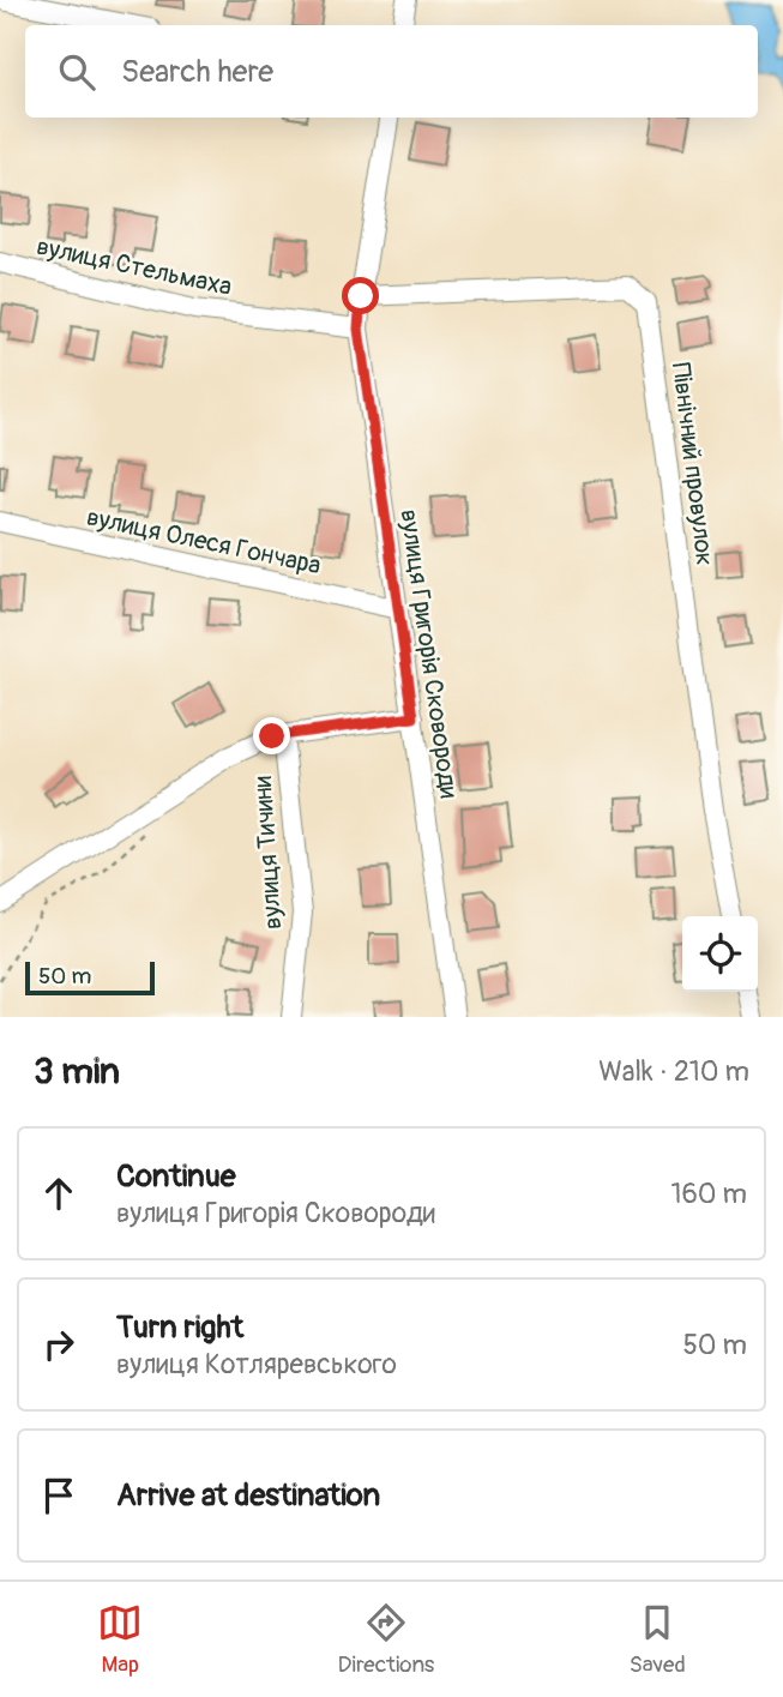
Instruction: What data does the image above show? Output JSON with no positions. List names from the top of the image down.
{
  "streets": {
    "street": [
      "вулиця Стельмаха",
      "Північний провулок",
      "вулиця Олеся Гончара",
      "вулиця Григорія Сковороди",
      "вулиця Тичини"
    ]
  },
  "crossings": [
    ["вулиця Стельмаха", "вулиця Григорія Сковороди"],
    ["Північний провулок", "вулиця Григорія Сковороди"],
    ["вулиця Олеся Гончара", "вулиця Григорія Сковороди"]
  ],
  "scale_bar": "50 m",
  "page": {
    "search": "Search here",
    "scale": "50 m",
    "heading": ["3 min", "Walk · 210 m"],
    "list": [
      ["Continue", "вулиця Григорія Сковороди", "160 m"],
      ["Turn right", "вулиця Котляревського", "50 m"],
      "Arrive at destination"
    ],
    "nav": ["Map", "Directions", "Saved"]
  }
}
